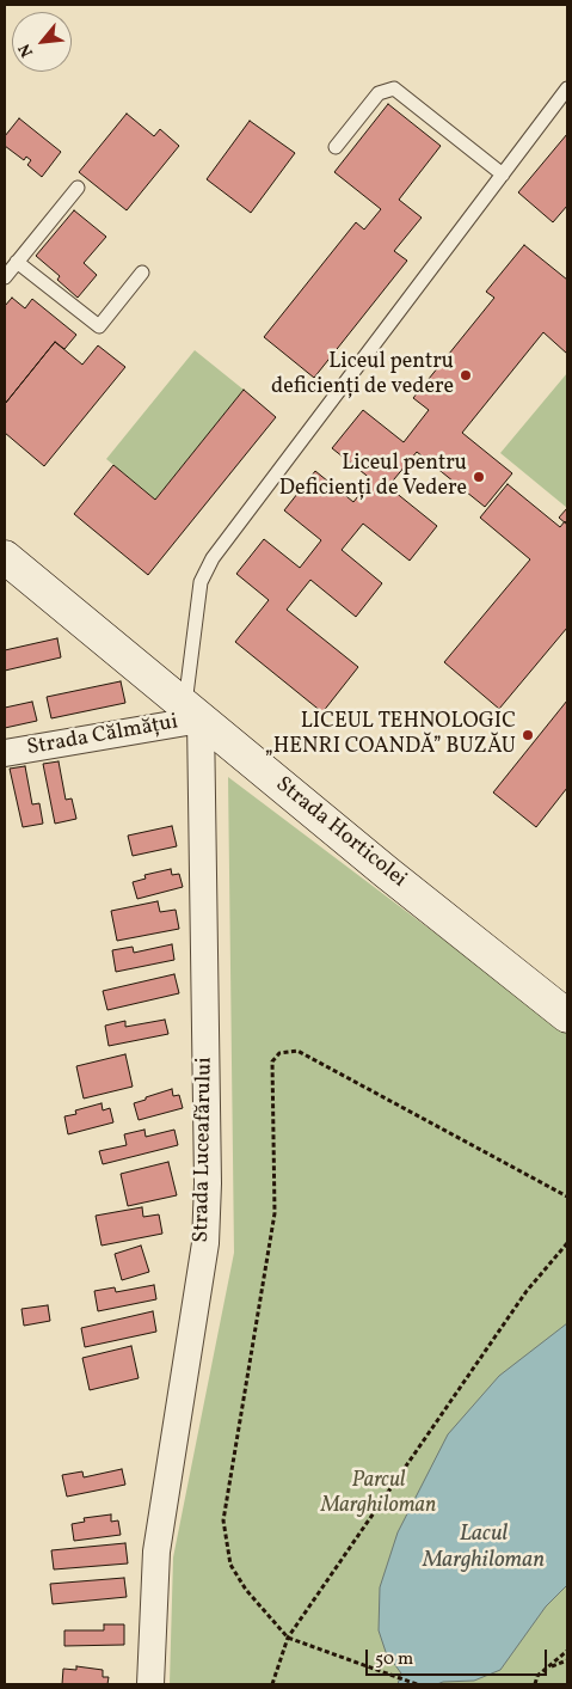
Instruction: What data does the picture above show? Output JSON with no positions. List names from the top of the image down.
{
  "streets": {
    "main road": ["Strada Horticolei"],
    "street": ["Strada Călmățui", "Strada Luceafărului"]
  },
  "crossings": [
    ["Strada Călmățui", "Strada Horticolei"],
    ["Strada Călmățui", "Strada Luceafărului"],
    ["Strada Horticolei", "Strada Luceafărului"]
  ],
  "water": ["Lacul Marghiloman"],
  "parks": ["Parcul Marghiloman"],
  "places": ["Liceul pentru deficienți de vedere", "Liceul pentru Deficienți de Vedere", "LICEUL TEHNOLOGIC „HENRI COANDĂ” BUZĂU"],
  "scale_bar": "50 m",
  "north": "bottom left"
}
